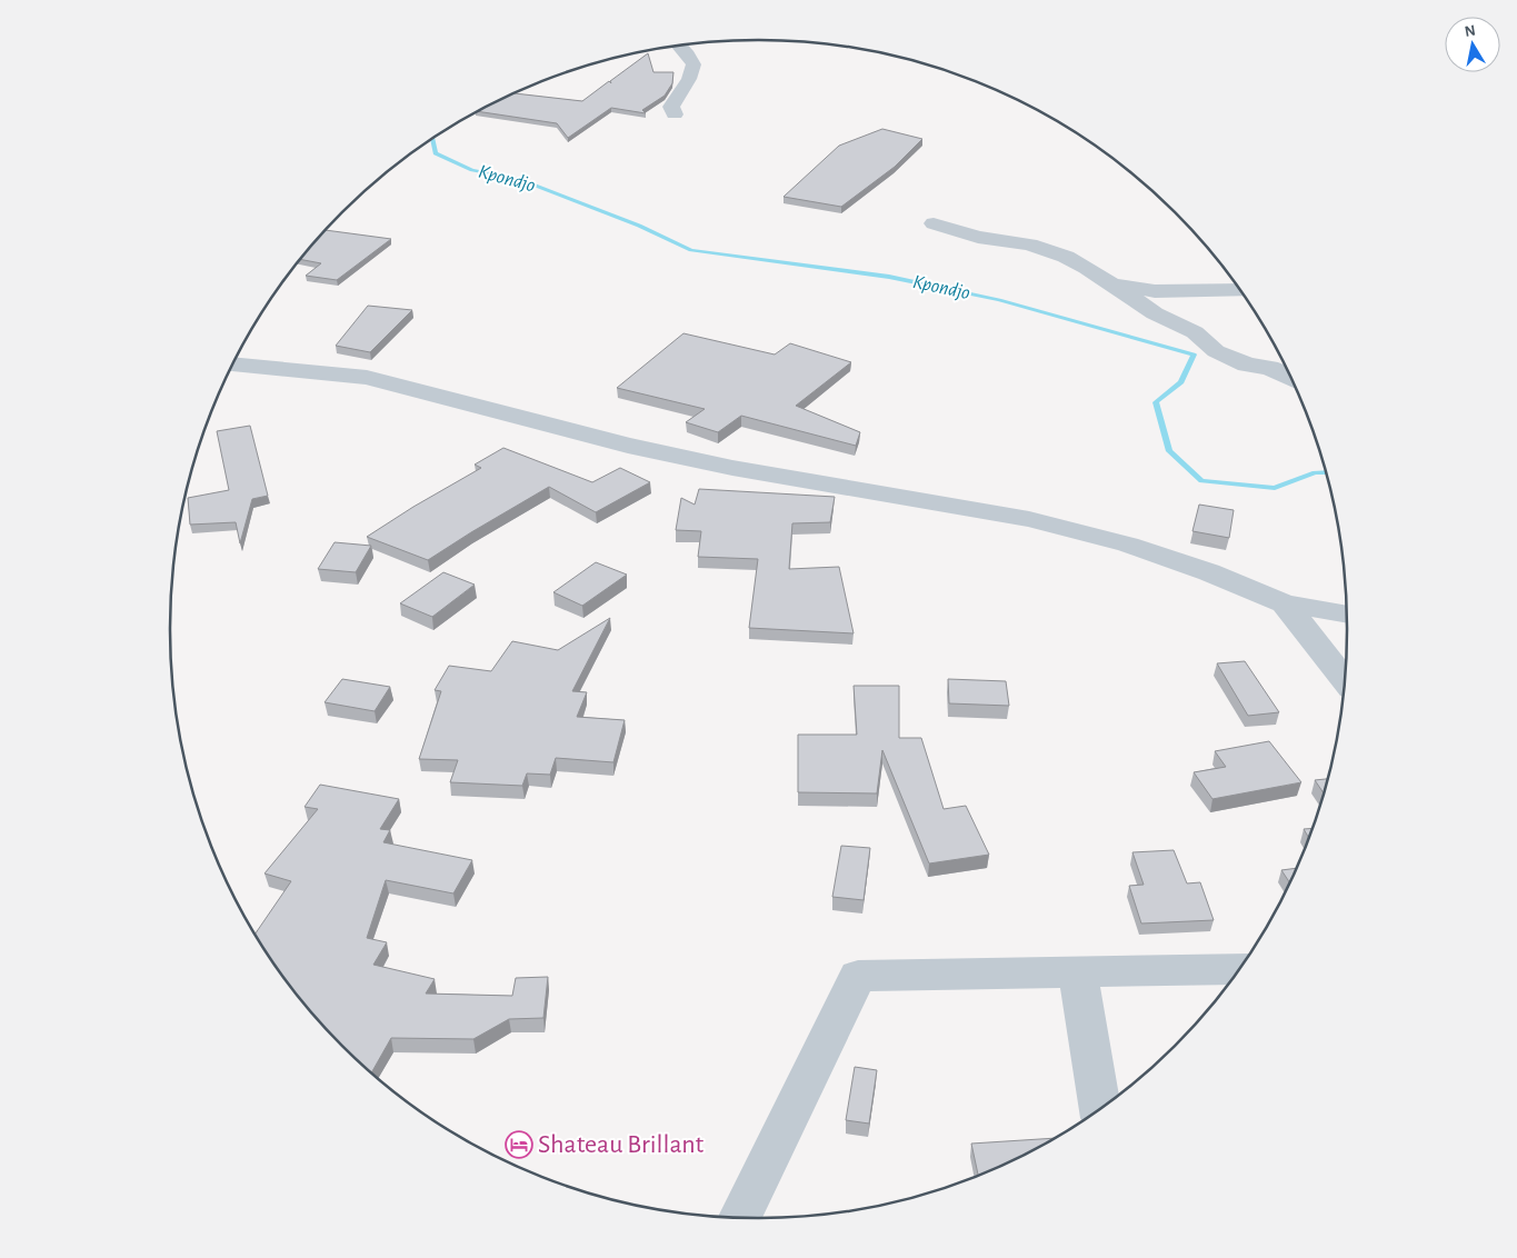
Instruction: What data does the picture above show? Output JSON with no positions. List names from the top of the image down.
{
  "water": ["Kpondjo"],
  "places": {
    "hotel": ["Shateau Brillant"]
  },
  "north": "top"
}
